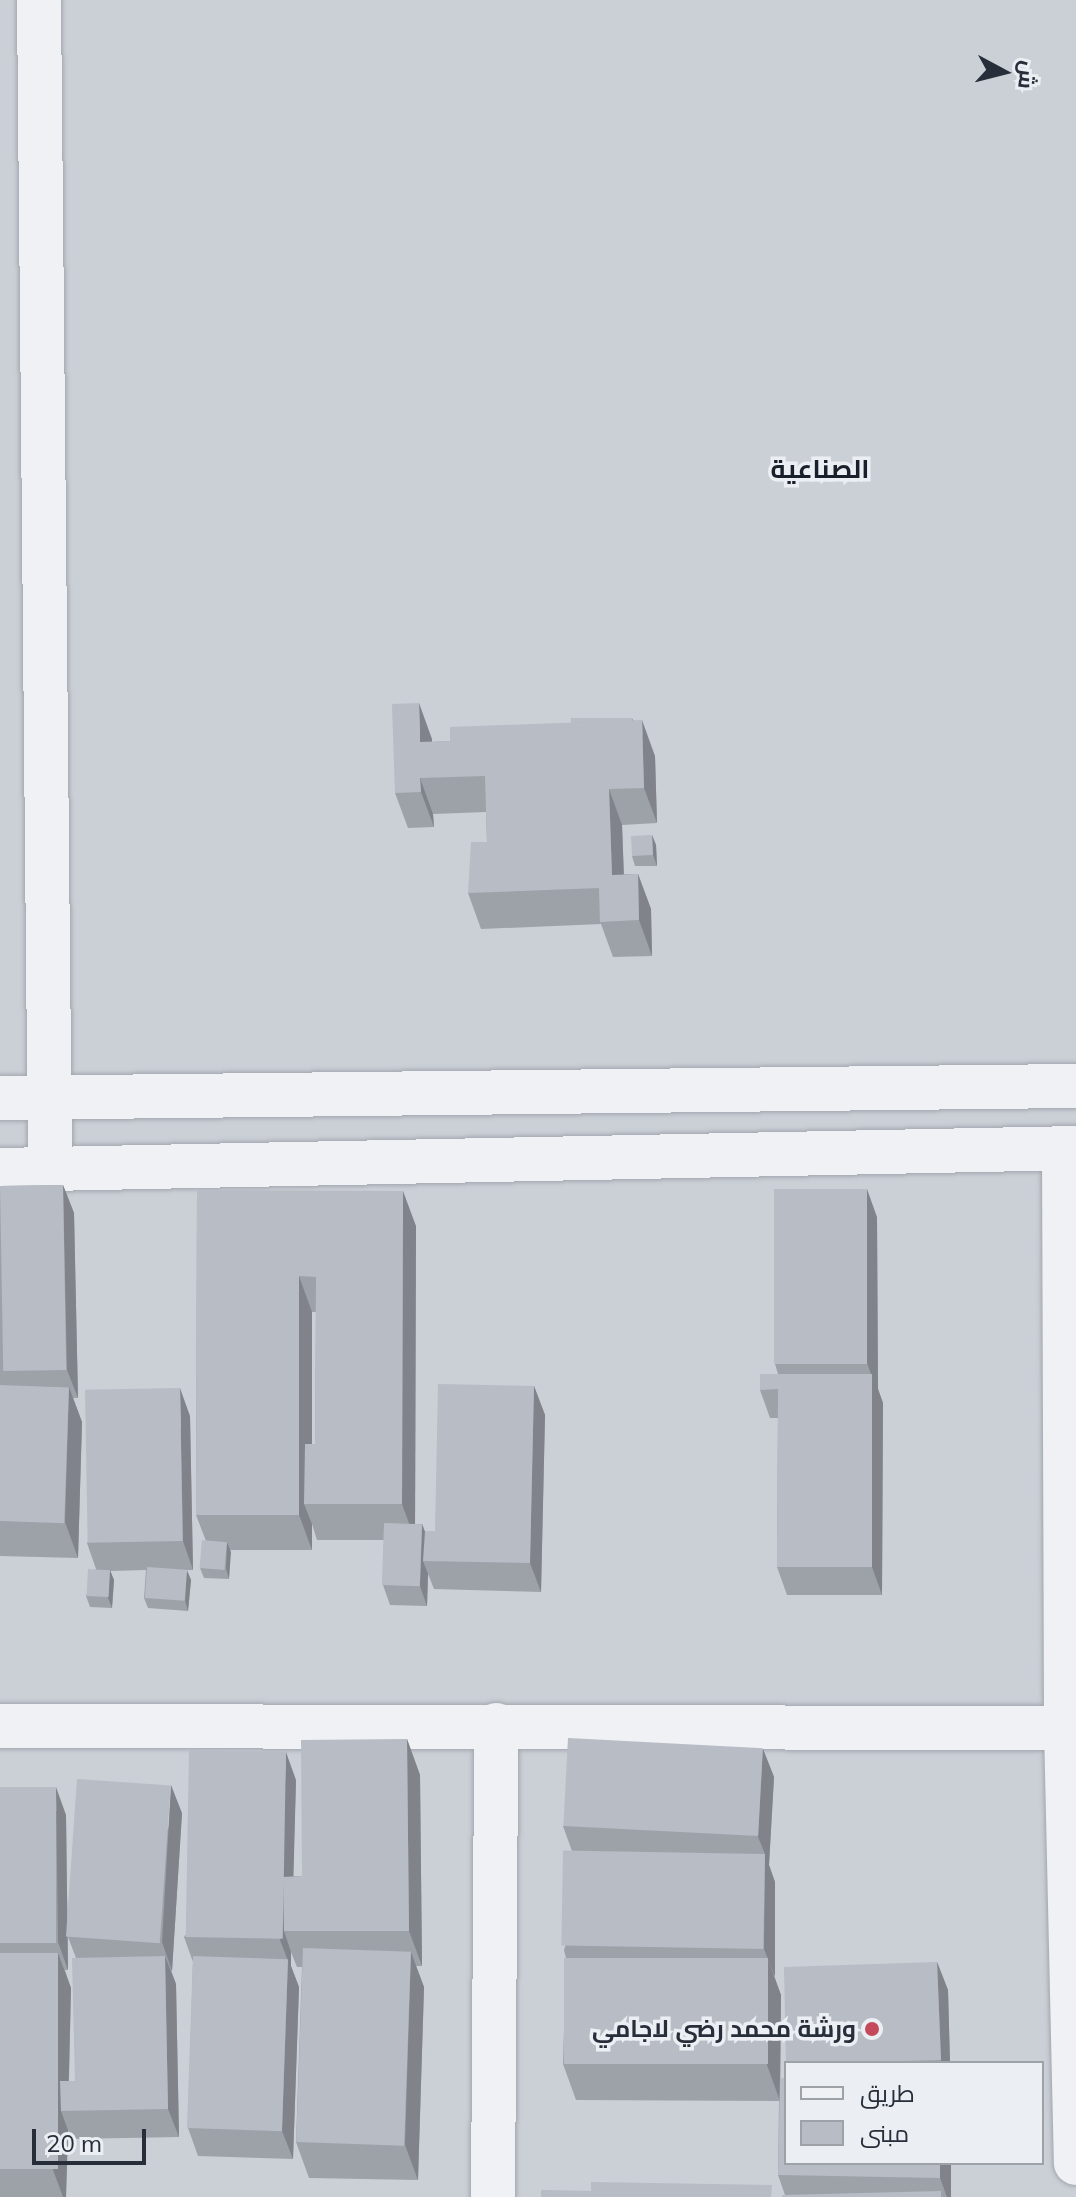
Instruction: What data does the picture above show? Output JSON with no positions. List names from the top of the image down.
{
  "districts": ["الصناعية"],
  "places": ["ورشة محمد رضي لاجامي"],
  "legend": ["طريق", "مبنى"],
  "scale_bar": "20 m",
  "north": "right"
}
